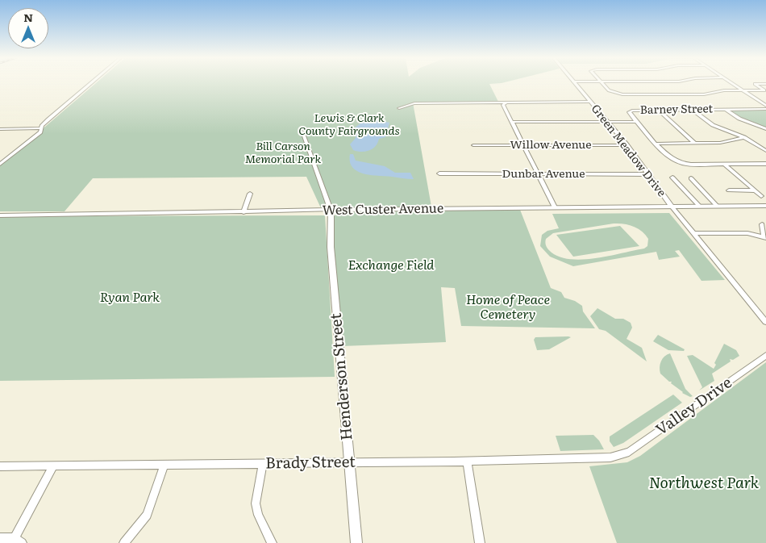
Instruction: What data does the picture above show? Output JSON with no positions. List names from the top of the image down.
{
  "streets": {
    "main road": ["Green Meadow Drive", "West Custer Avenue", "Henderson Street"],
    "street": [
      "Barney Street",
      "Willow Avenue",
      "Dunbar Avenue",
      "Valley Drive",
      "Brady Street"
    ]
  },
  "crossings": [
    ["Barney Street", "Green Meadow Drive"],
    ["Willow Avenue", "Green Meadow Drive"],
    ["Green Meadow Drive", "Dunbar Avenue"],
    ["Green Meadow Drive", "West Custer Avenue"],
    ["West Custer Avenue", "Henderson Street"],
    ["Henderson Street", "Brady Street"],
    ["Valley Drive", "Brady Street"]
  ],
  "parks": [
    "Lewis & Clark County Fairgrounds",
    "Bill Carson Memorial Park",
    "Exchange Field",
    "Ryan Park",
    "Home of Peace Cemetery",
    "Northwest Park"
  ],
  "north": "top"
}
